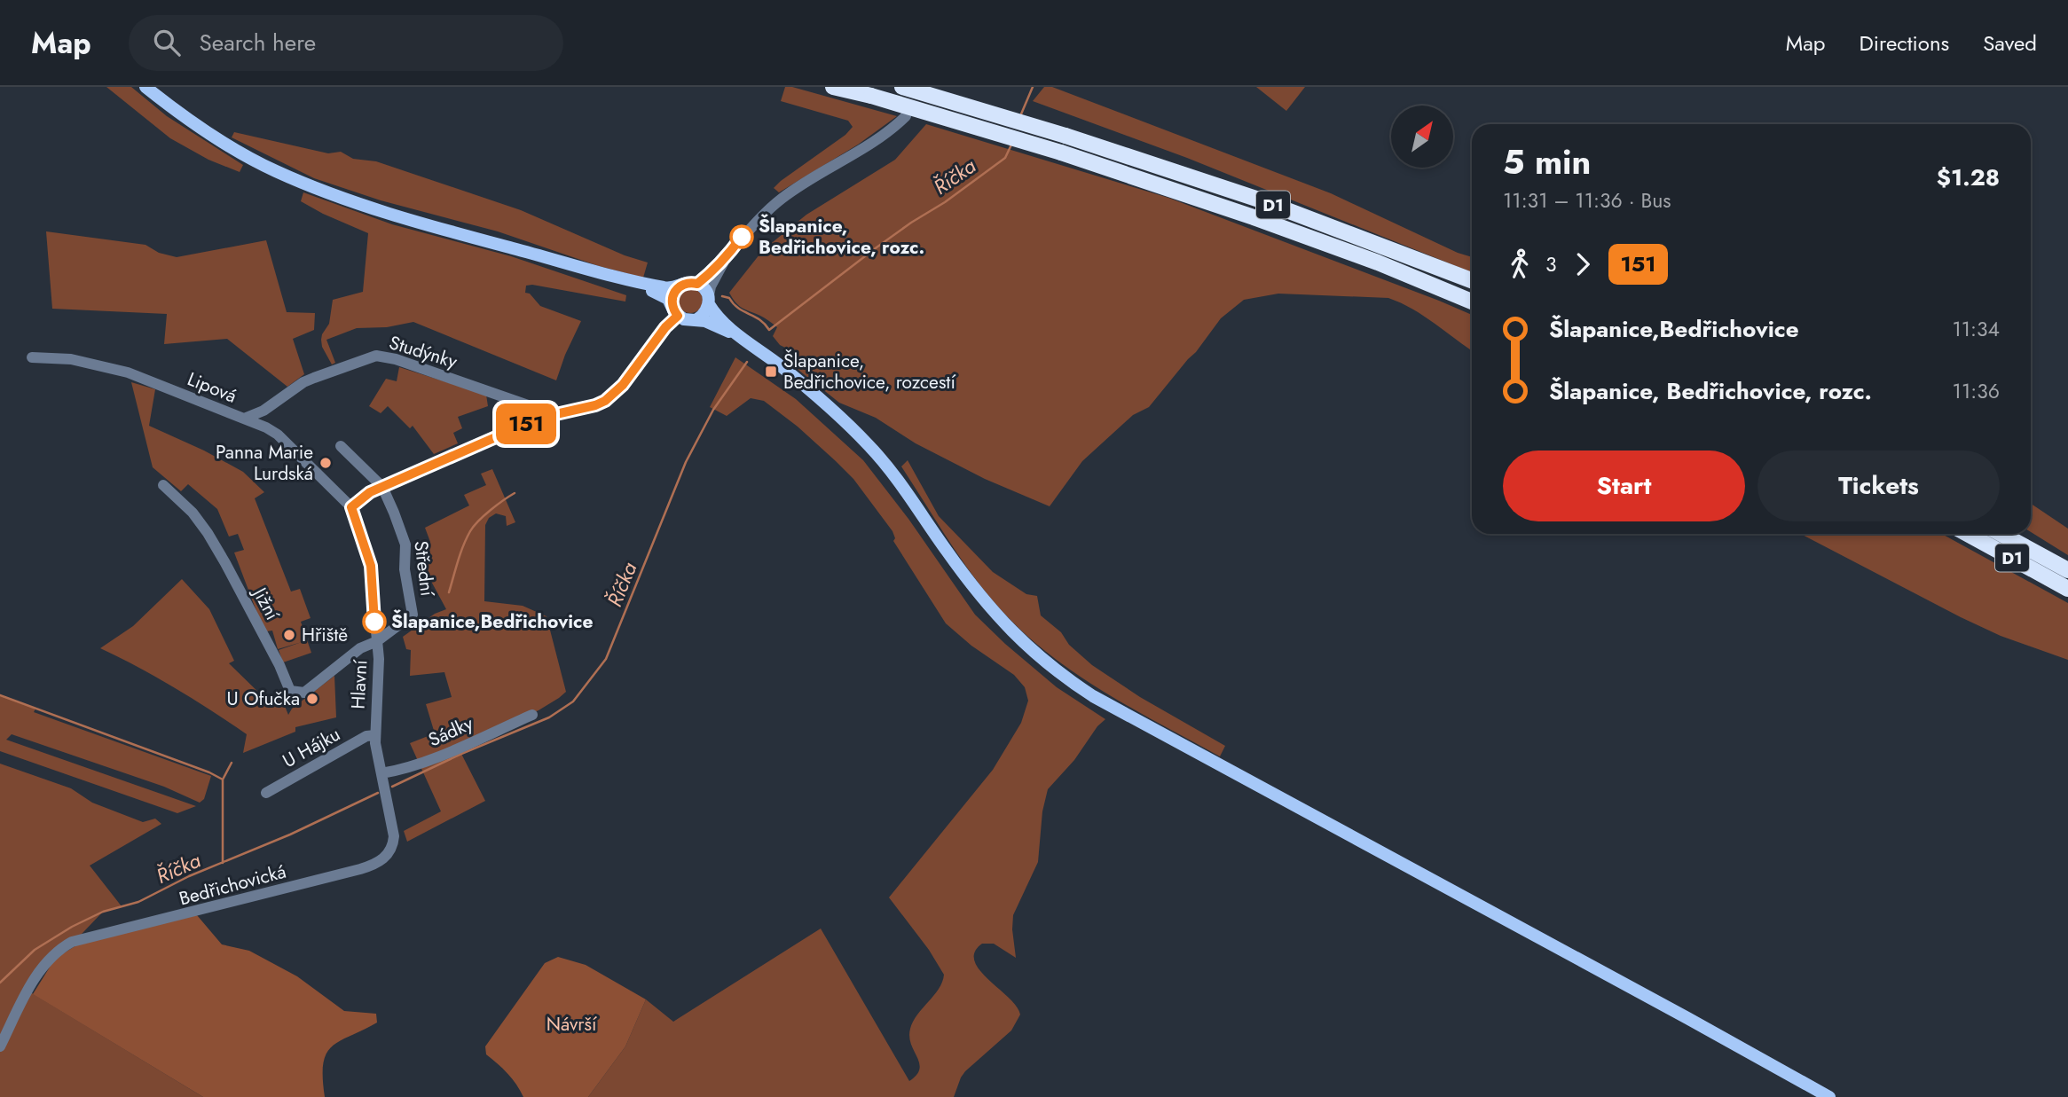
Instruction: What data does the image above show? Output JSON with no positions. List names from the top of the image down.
{
  "streets": {
    "highway": ["D1"],
    "street": [
      "Studýnky",
      "Lipová",
      "Střední",
      "Jižní",
      "Hlavní",
      "Sádky",
      "U Hájku",
      "Bedřichovická"
    ]
  },
  "crossings": [
    ["Studýnky", "Lipová"],
    ["Lipová", "Hlavní"],
    ["Střední", "Jižní"],
    ["Střední", "Hlavní"],
    ["Jižní", "Hlavní"],
    ["Hlavní", "Sádky"],
    ["Hlavní", "U Hájku"],
    ["Hlavní", "Bedřichovická"]
  ],
  "water": ["Říčka"],
  "parks": ["Návrší"],
  "places": {
    "other": [
      "Šlapanice, Bedřichovice, rozc.",
      "Panna Marie Lurdská",
      "Šlapanice,Bedřichovice",
      "Hřiště",
      "U Ofučka"
    ],
    "transit": ["Šlapanice, Bedřichovice, rozcestí"]
  },
  "lines": ["bus line 151"],
  "north": "top right",
  "page": {
    "header": "Map",
    "search": "Search here",
    "nav": ["Map", "Directions", "Saved"],
    "on_map": "151",
    "heading": ["5 min", "11:31 – 11:36 · Bus", "$1.28"],
    "legs": ["3", "151"],
    "list": [
      {
        "name": "Šlapanice,Bedřichovice",
        "value": "11:34"
      },
      {
        "name": "Šlapanice, Bedřichovice, rozc.",
        "value": "11:36"
      }
    ],
    "buttons": ["Start", "Tickets"]
  }
}
